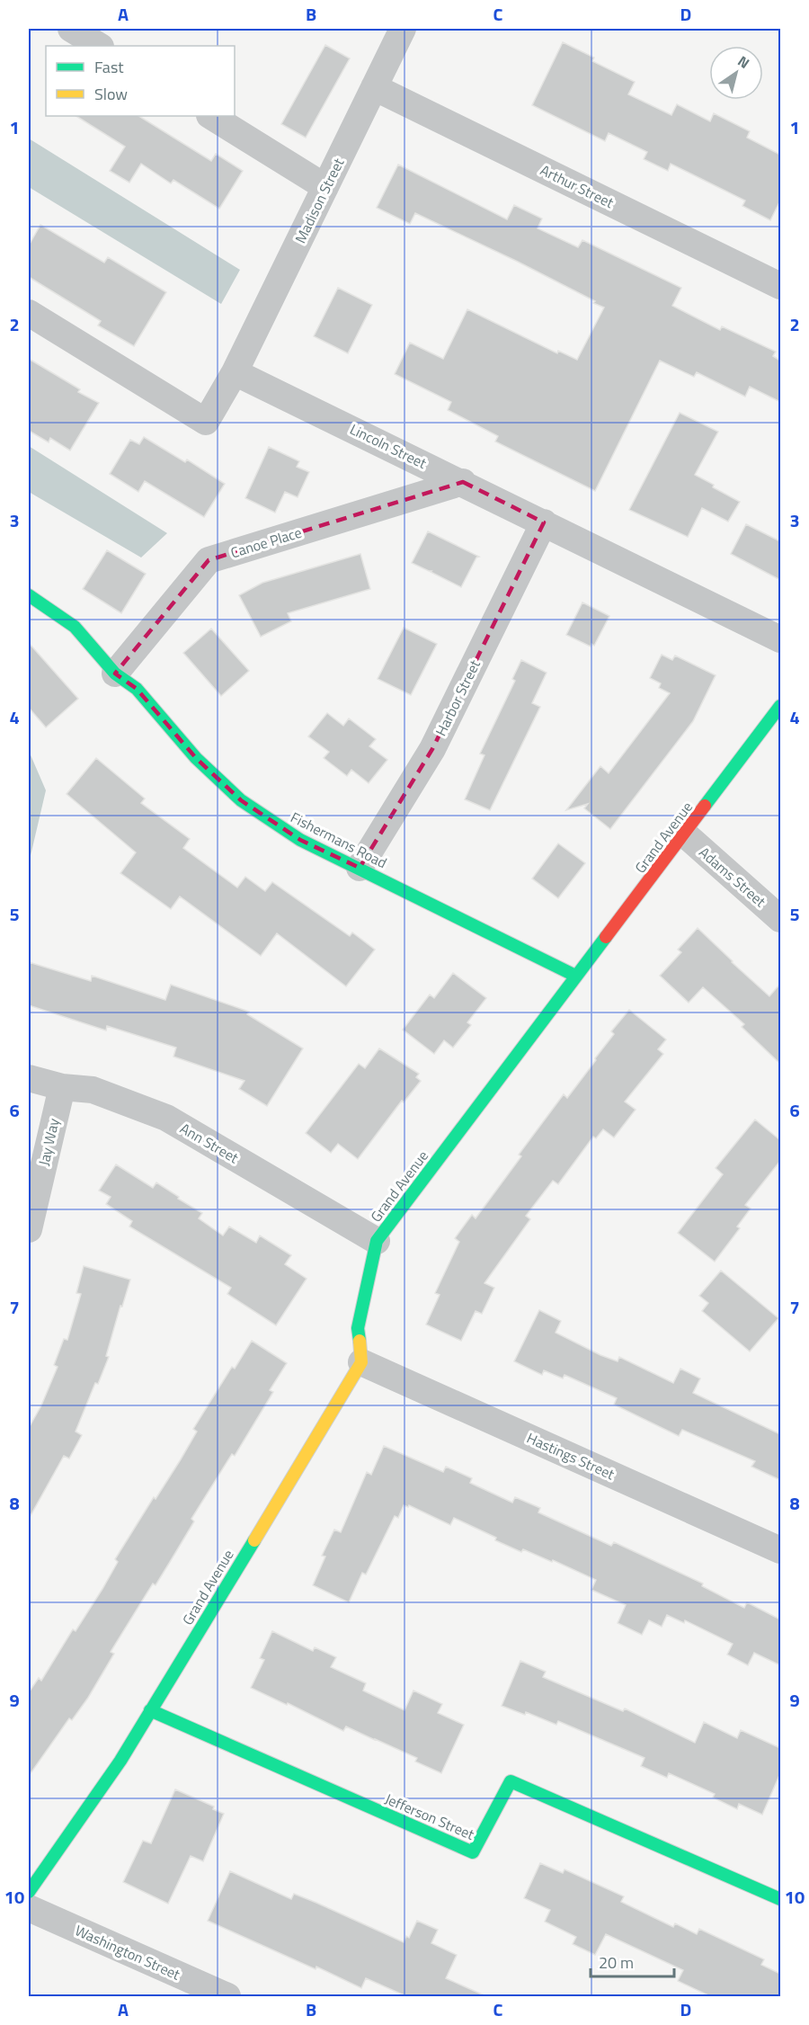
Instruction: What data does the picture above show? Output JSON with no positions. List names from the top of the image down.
{
  "streets": {
    "street": [
      "Arthur Street",
      "Madison Street",
      "Lincoln Street",
      "Canoe Place",
      "Harbor Street",
      "Grand Avenue",
      "Fishermans Road",
      "Adams Street",
      "Jay Way",
      "Ann Street",
      "Hastings Street",
      "Jefferson Street",
      "Washington Street"
    ]
  },
  "crossings": [
    ["Arthur Street", "Madison Street"],
    ["Madison Street", "Lincoln Street"],
    ["Lincoln Street", "Canoe Place"],
    ["Lincoln Street", "Harbor Street"],
    ["Canoe Place", "Fishermans Road"],
    ["Harbor Street", "Fishermans Road"],
    ["Grand Avenue", "Fishermans Road"],
    ["Grand Avenue", "Adams Street"],
    ["Grand Avenue", "Ann Street"],
    ["Grand Avenue", "Hastings Street"],
    ["Grand Avenue", "Jefferson Street"],
    ["Jay Way", "Ann Street"]
  ],
  "legend": ["Fast", "Slow"],
  "scale_bar": "20 m",
  "north": "top right",
  "grid": {
    "columns": [
      "A",
      "B",
      "C",
      "D"
    ],
    "rows": [
      "1",
      "2",
      "3",
      "4",
      "5",
      "6",
      "7",
      "8",
      "9",
      "10"
    ]
  }
}
